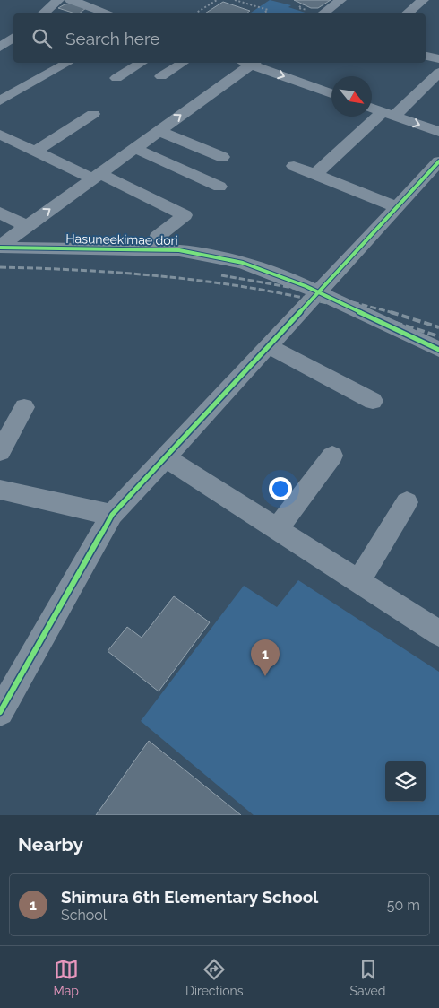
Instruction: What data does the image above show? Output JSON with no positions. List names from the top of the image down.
{
  "streets": {
    "street": ["Hasuneekimae dori"]
  },
  "north": "bottom right",
  "page": {
    "search": "Search here",
    "pins": "1",
    "heading": "Nearby",
    "list": [
      {
        "mark": "1",
        "name": "Shimura 6th Elementary School",
        "note": "School",
        "value": "50 m"
      }
    ],
    "nav": ["Map", "Directions", "Saved"]
  }
}
